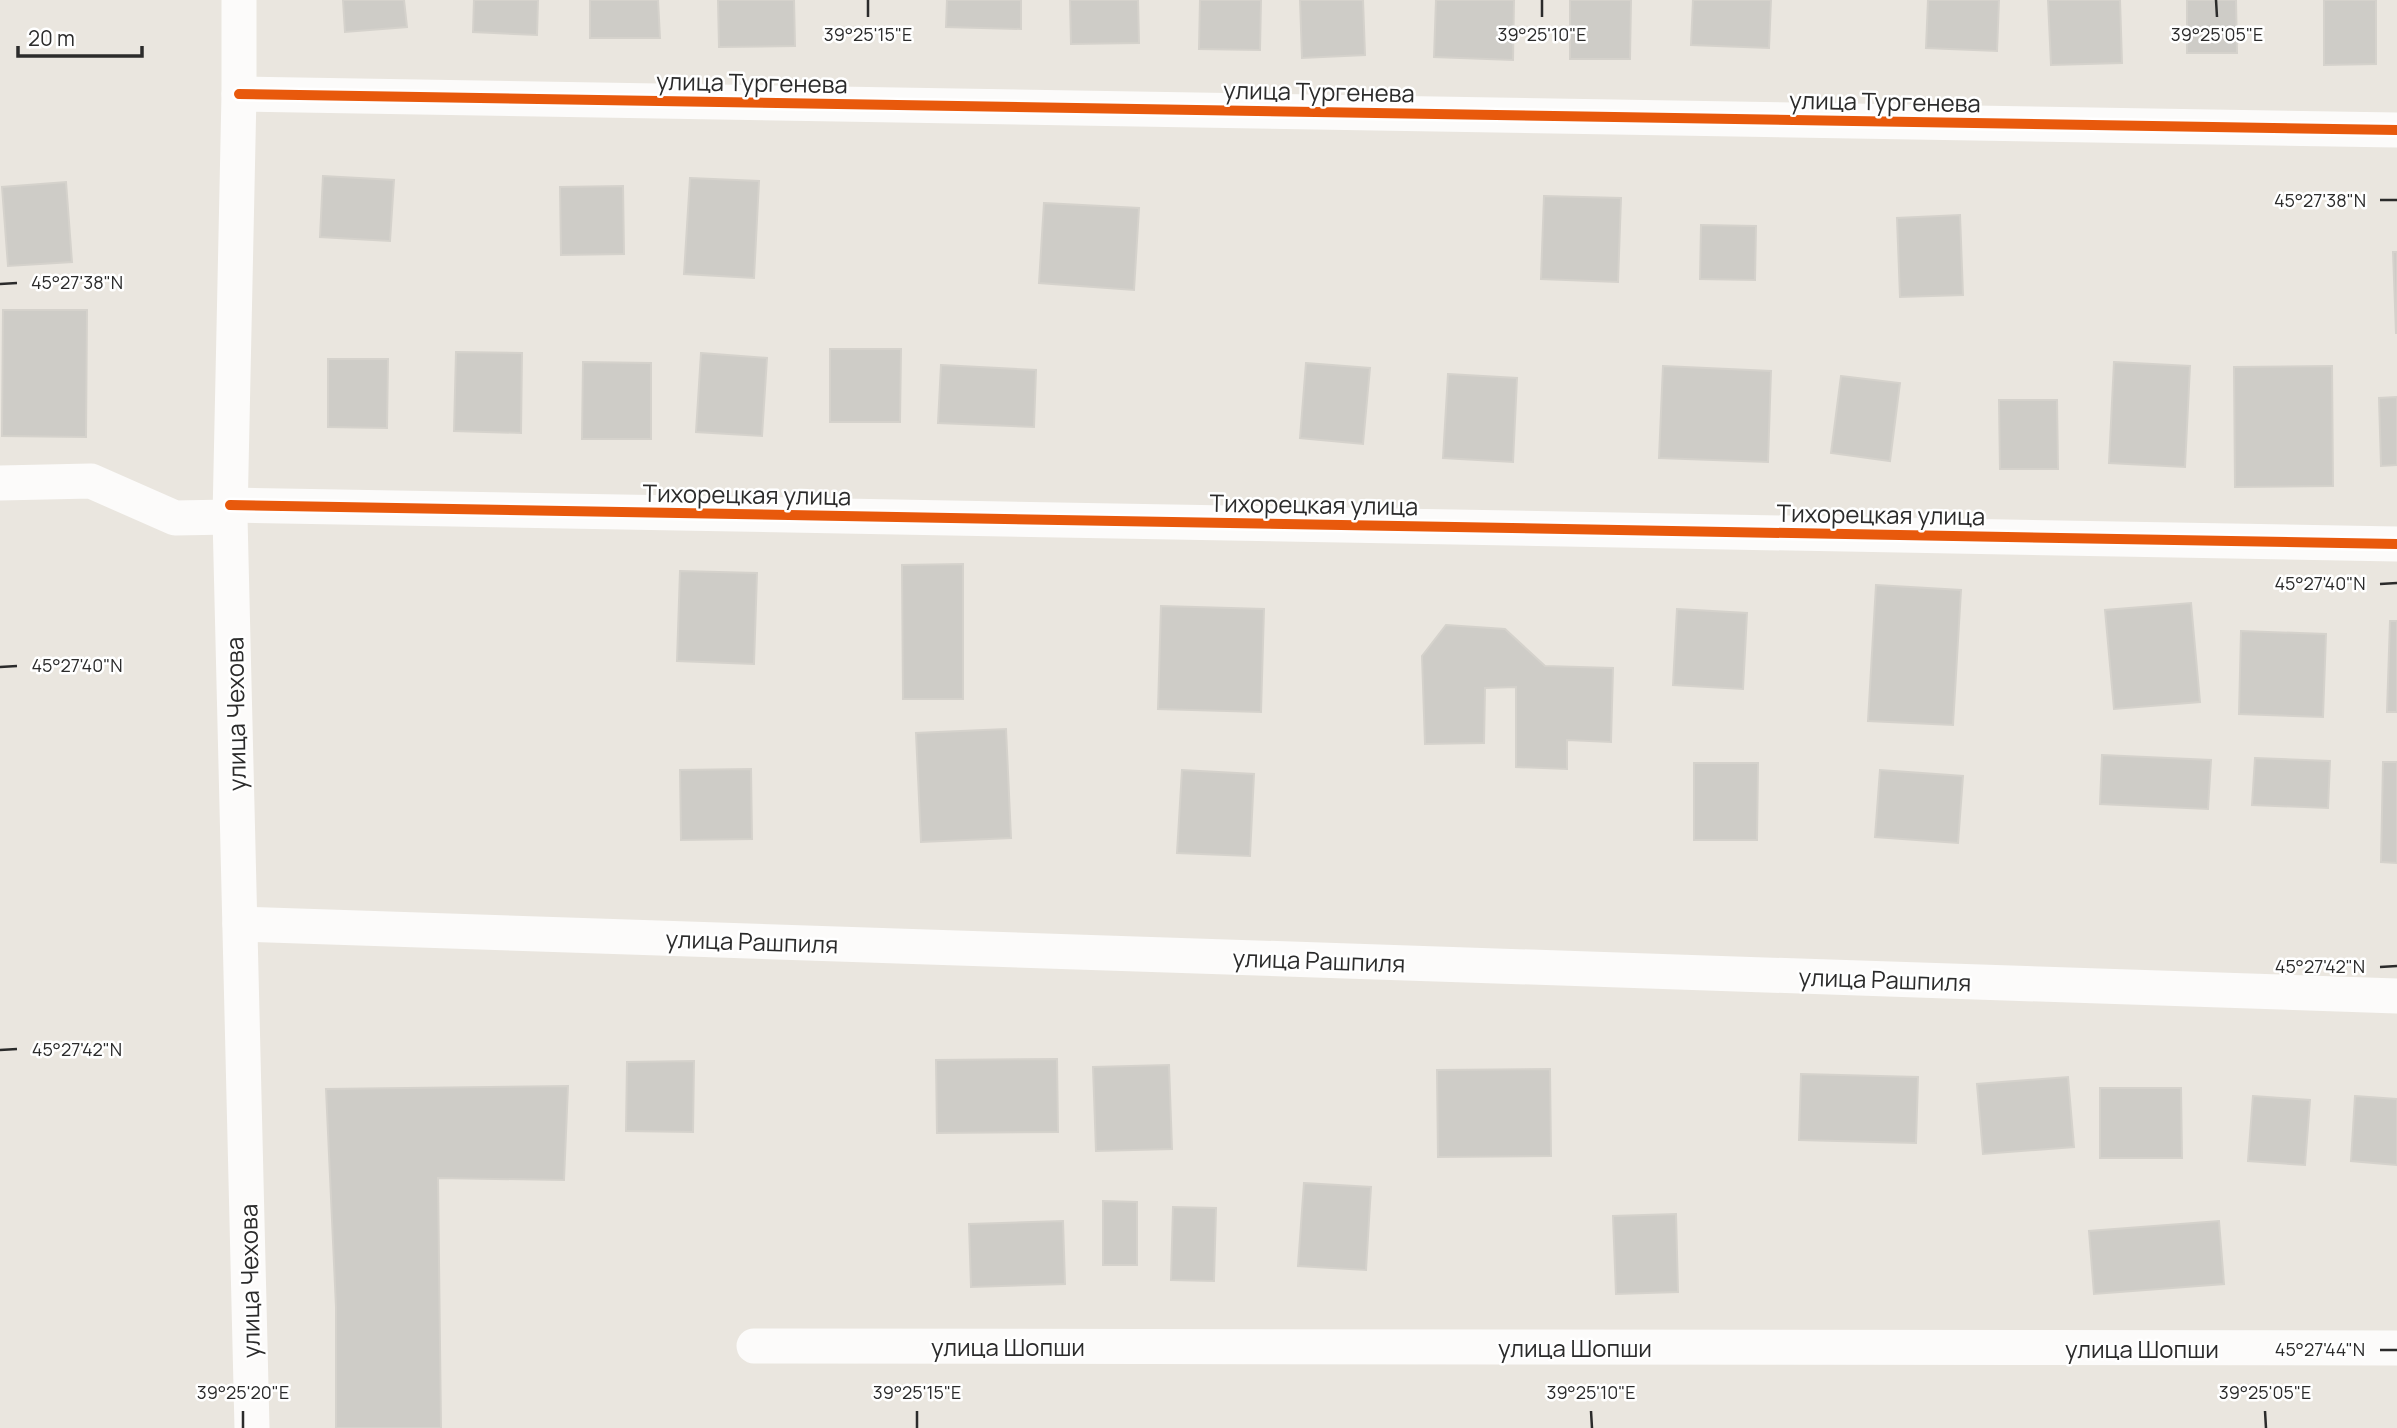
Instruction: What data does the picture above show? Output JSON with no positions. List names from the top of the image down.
{
  "streets": {
    "street": [
      "улица Тургенева",
      "Тихорецкая улица",
      "улица Чехова",
      "улица Рашпиля",
      "улица Шопши"
    ]
  },
  "crossings": [
    ["улица Тургенева", "улица Чехова"],
    ["Тихорецкая улица", "улица Чехова"],
    ["улица Чехова", "улица Рашпиля"]
  ],
  "scale_bar": "20 m",
  "coordinates": [
    "39°25'15\"E",
    "39°25'10\"E",
    "39°25'05\"E",
    "45°27'38\"N",
    "45°27'40\"N",
    "45°27'42\"N",
    "45°27'44\"N",
    "39°25'20\"E"
  ]
}
